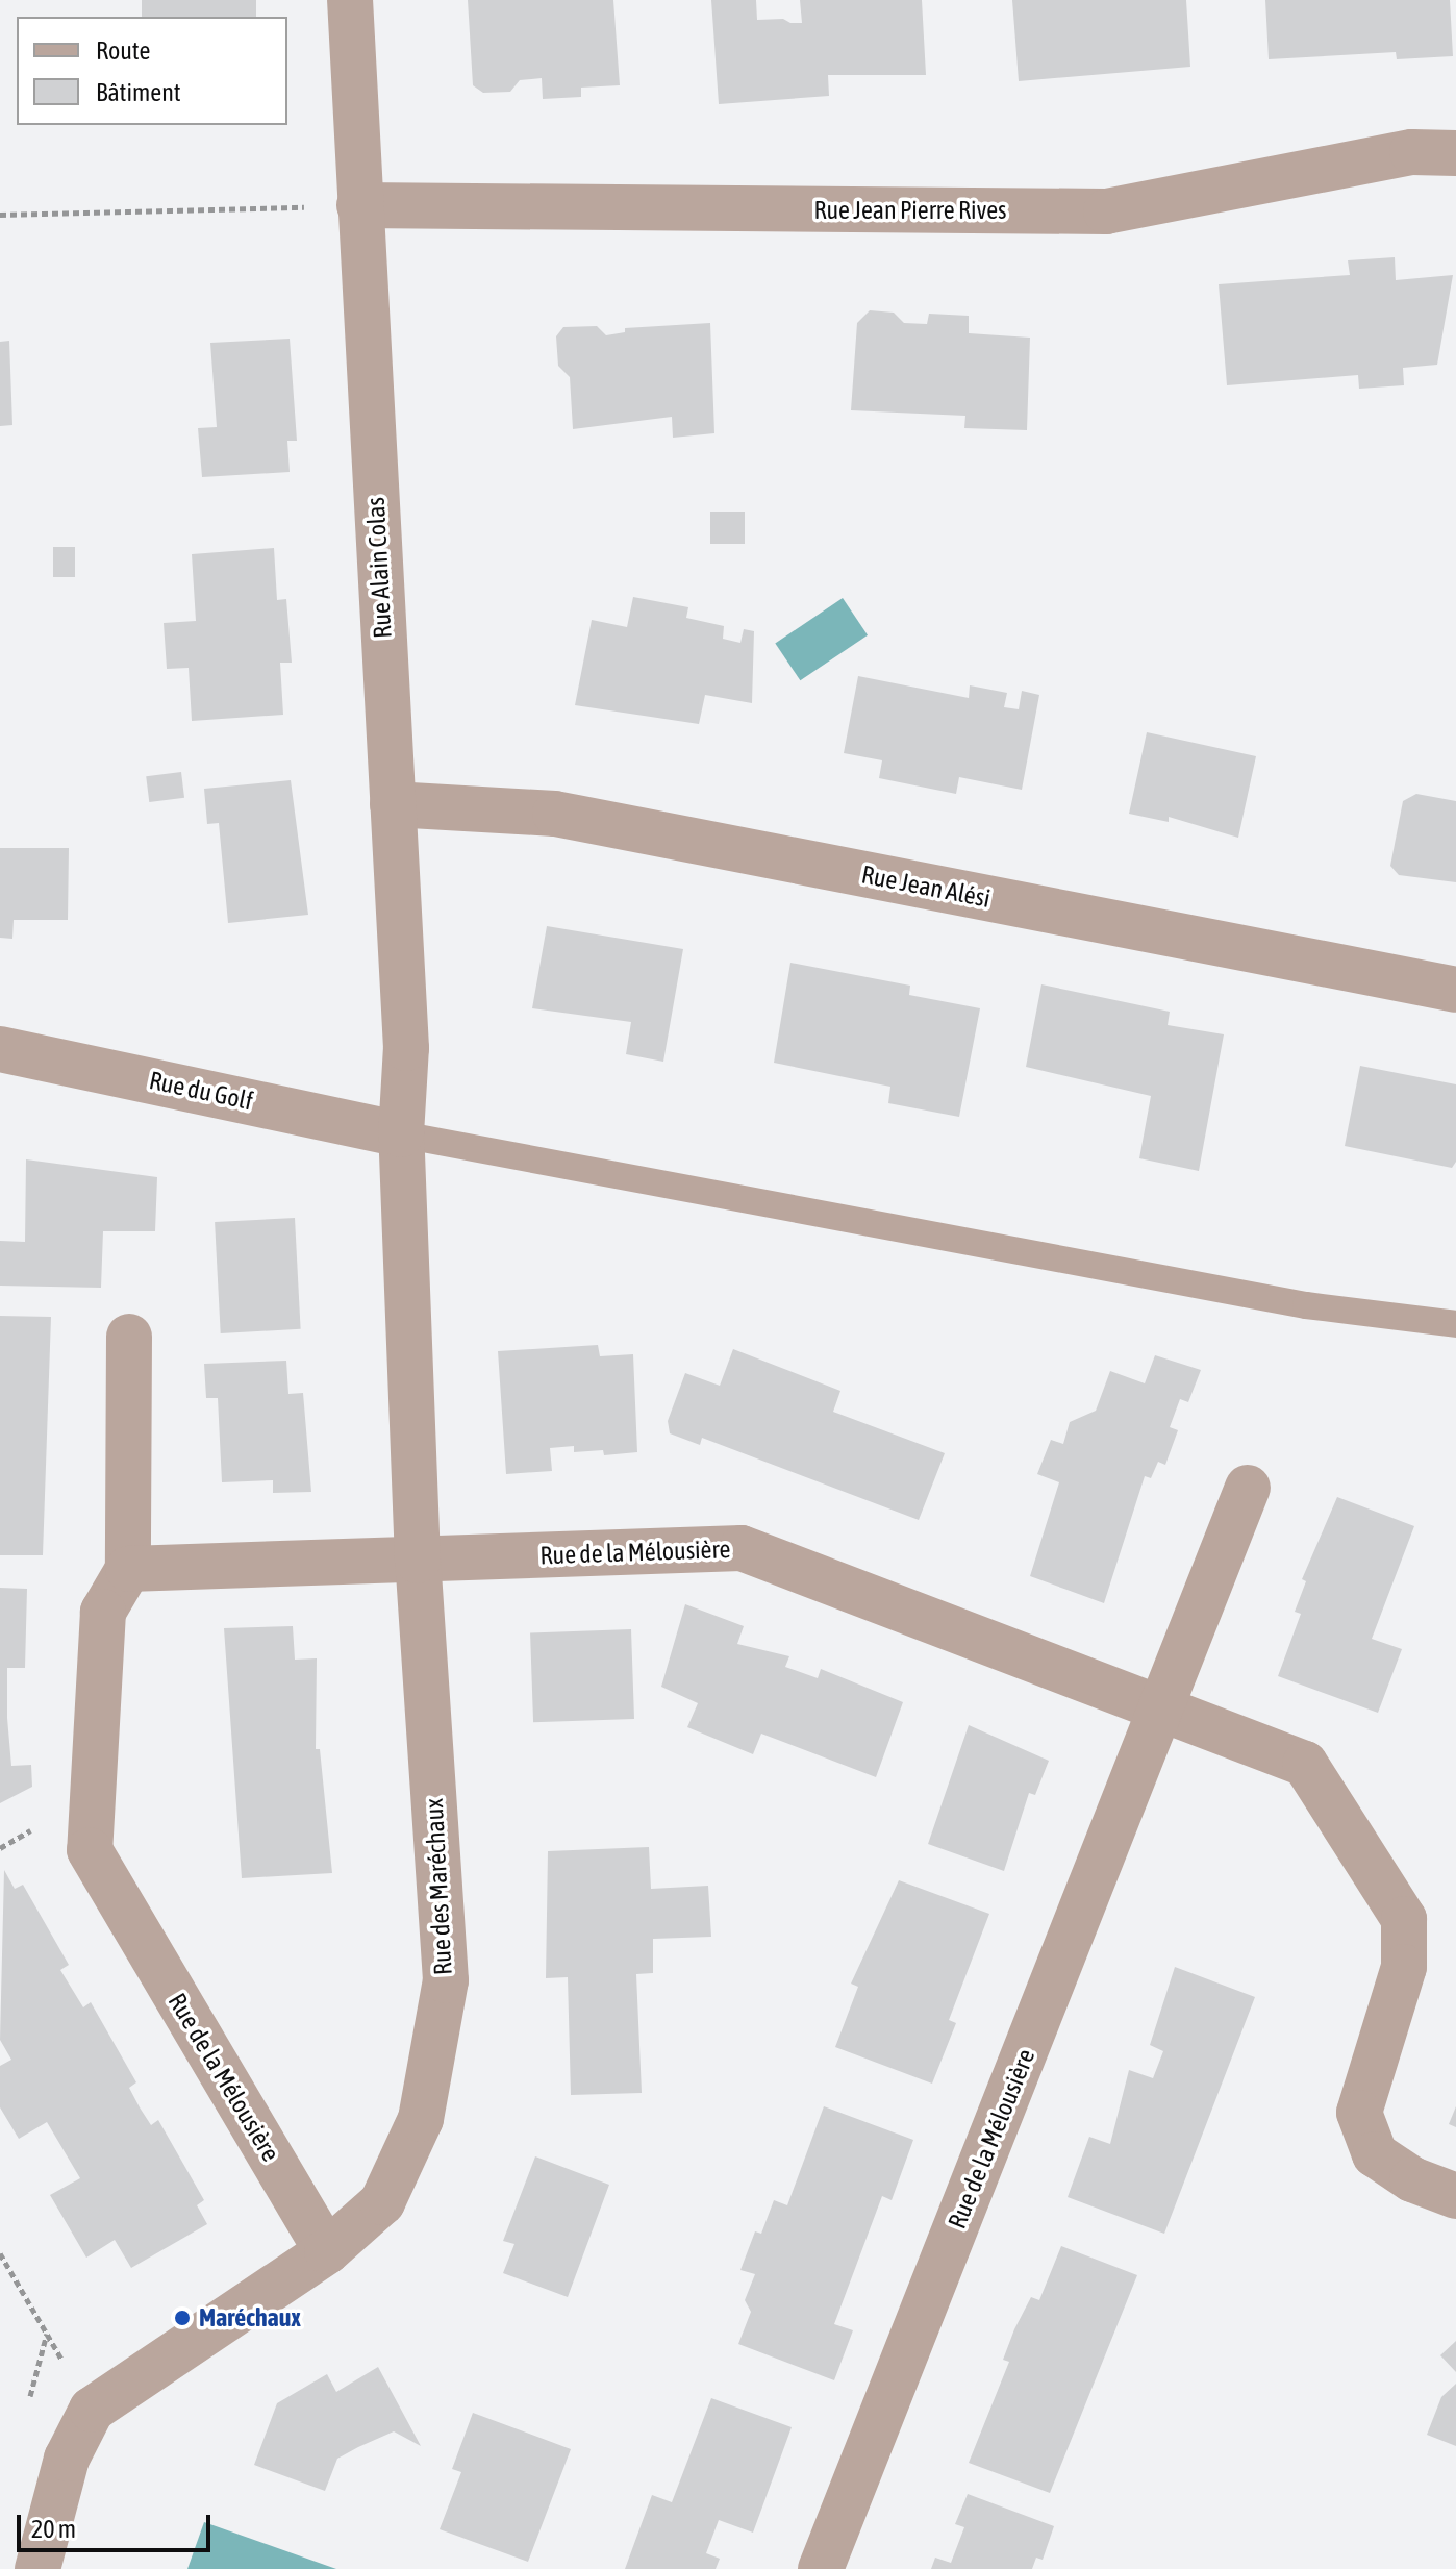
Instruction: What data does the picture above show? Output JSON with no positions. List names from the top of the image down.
{
  "streets": {
    "street": [
      "Rue Jean Pierre Rives",
      "Rue Alain Colas",
      "Rue Jean Alési",
      "Rue du Golf",
      "Rue de la Mélousière",
      "Rue des Maréchaux"
    ]
  },
  "crossings": [
    ["Rue Jean Pierre Rives", "Rue Alain Colas"],
    ["Rue Alain Colas", "Rue Jean Alési"],
    ["Rue Alain Colas", "Rue du Golf"],
    ["Rue Alain Colas", "Rue des Maréchaux"],
    ["Rue du Golf", "Rue des Maréchaux"],
    ["Rue de la Mélousière", "Rue des Maréchaux"]
  ],
  "places": ["Maréchaux"],
  "legend": ["Route", "Bâtiment"],
  "scale_bar": "20 m"
}
